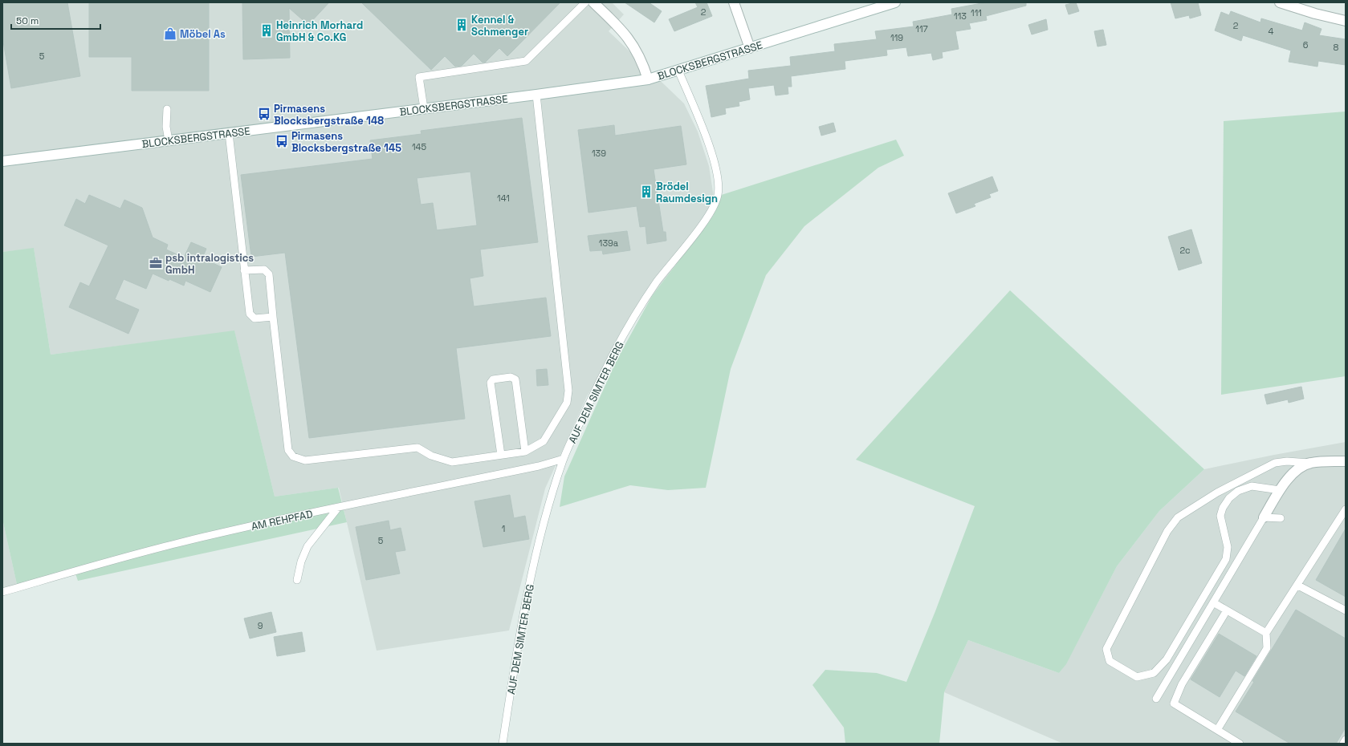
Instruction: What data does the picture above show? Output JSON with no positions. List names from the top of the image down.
{
  "streets": {
    "main road": ["BLOCKSBERGSTRASSE"],
    "lane": ["AUF DEM SIMTER BERG", "AM REHPFAD"]
  },
  "crossings": [
    ["BLOCKSBERGSTRASSE", "AUF DEM SIMTER BERG"],
    ["AUF DEM SIMTER BERG", "AM REHPFAD"]
  ],
  "places": {
    "building": ["Kennel & Schmenger", "Heinrich Morhard GmbH & Co.KG", "Brödel Raumdesign"],
    "shop": ["Möbel As"],
    "bus stop": ["Pirmasens Blocksbergstraße 148", "Pirmasens Blocksbergstraße 145"],
    "office": ["psb intralogistics GmbH"]
  },
  "house_numbers": [
    "2",
    "111",
    "113",
    "2",
    "117",
    "4",
    "119",
    "6",
    "8",
    "5",
    "145",
    "139",
    "141",
    "139a",
    "2c",
    "1",
    "5",
    "9"
  ],
  "scale_bar": "50 m"
}
